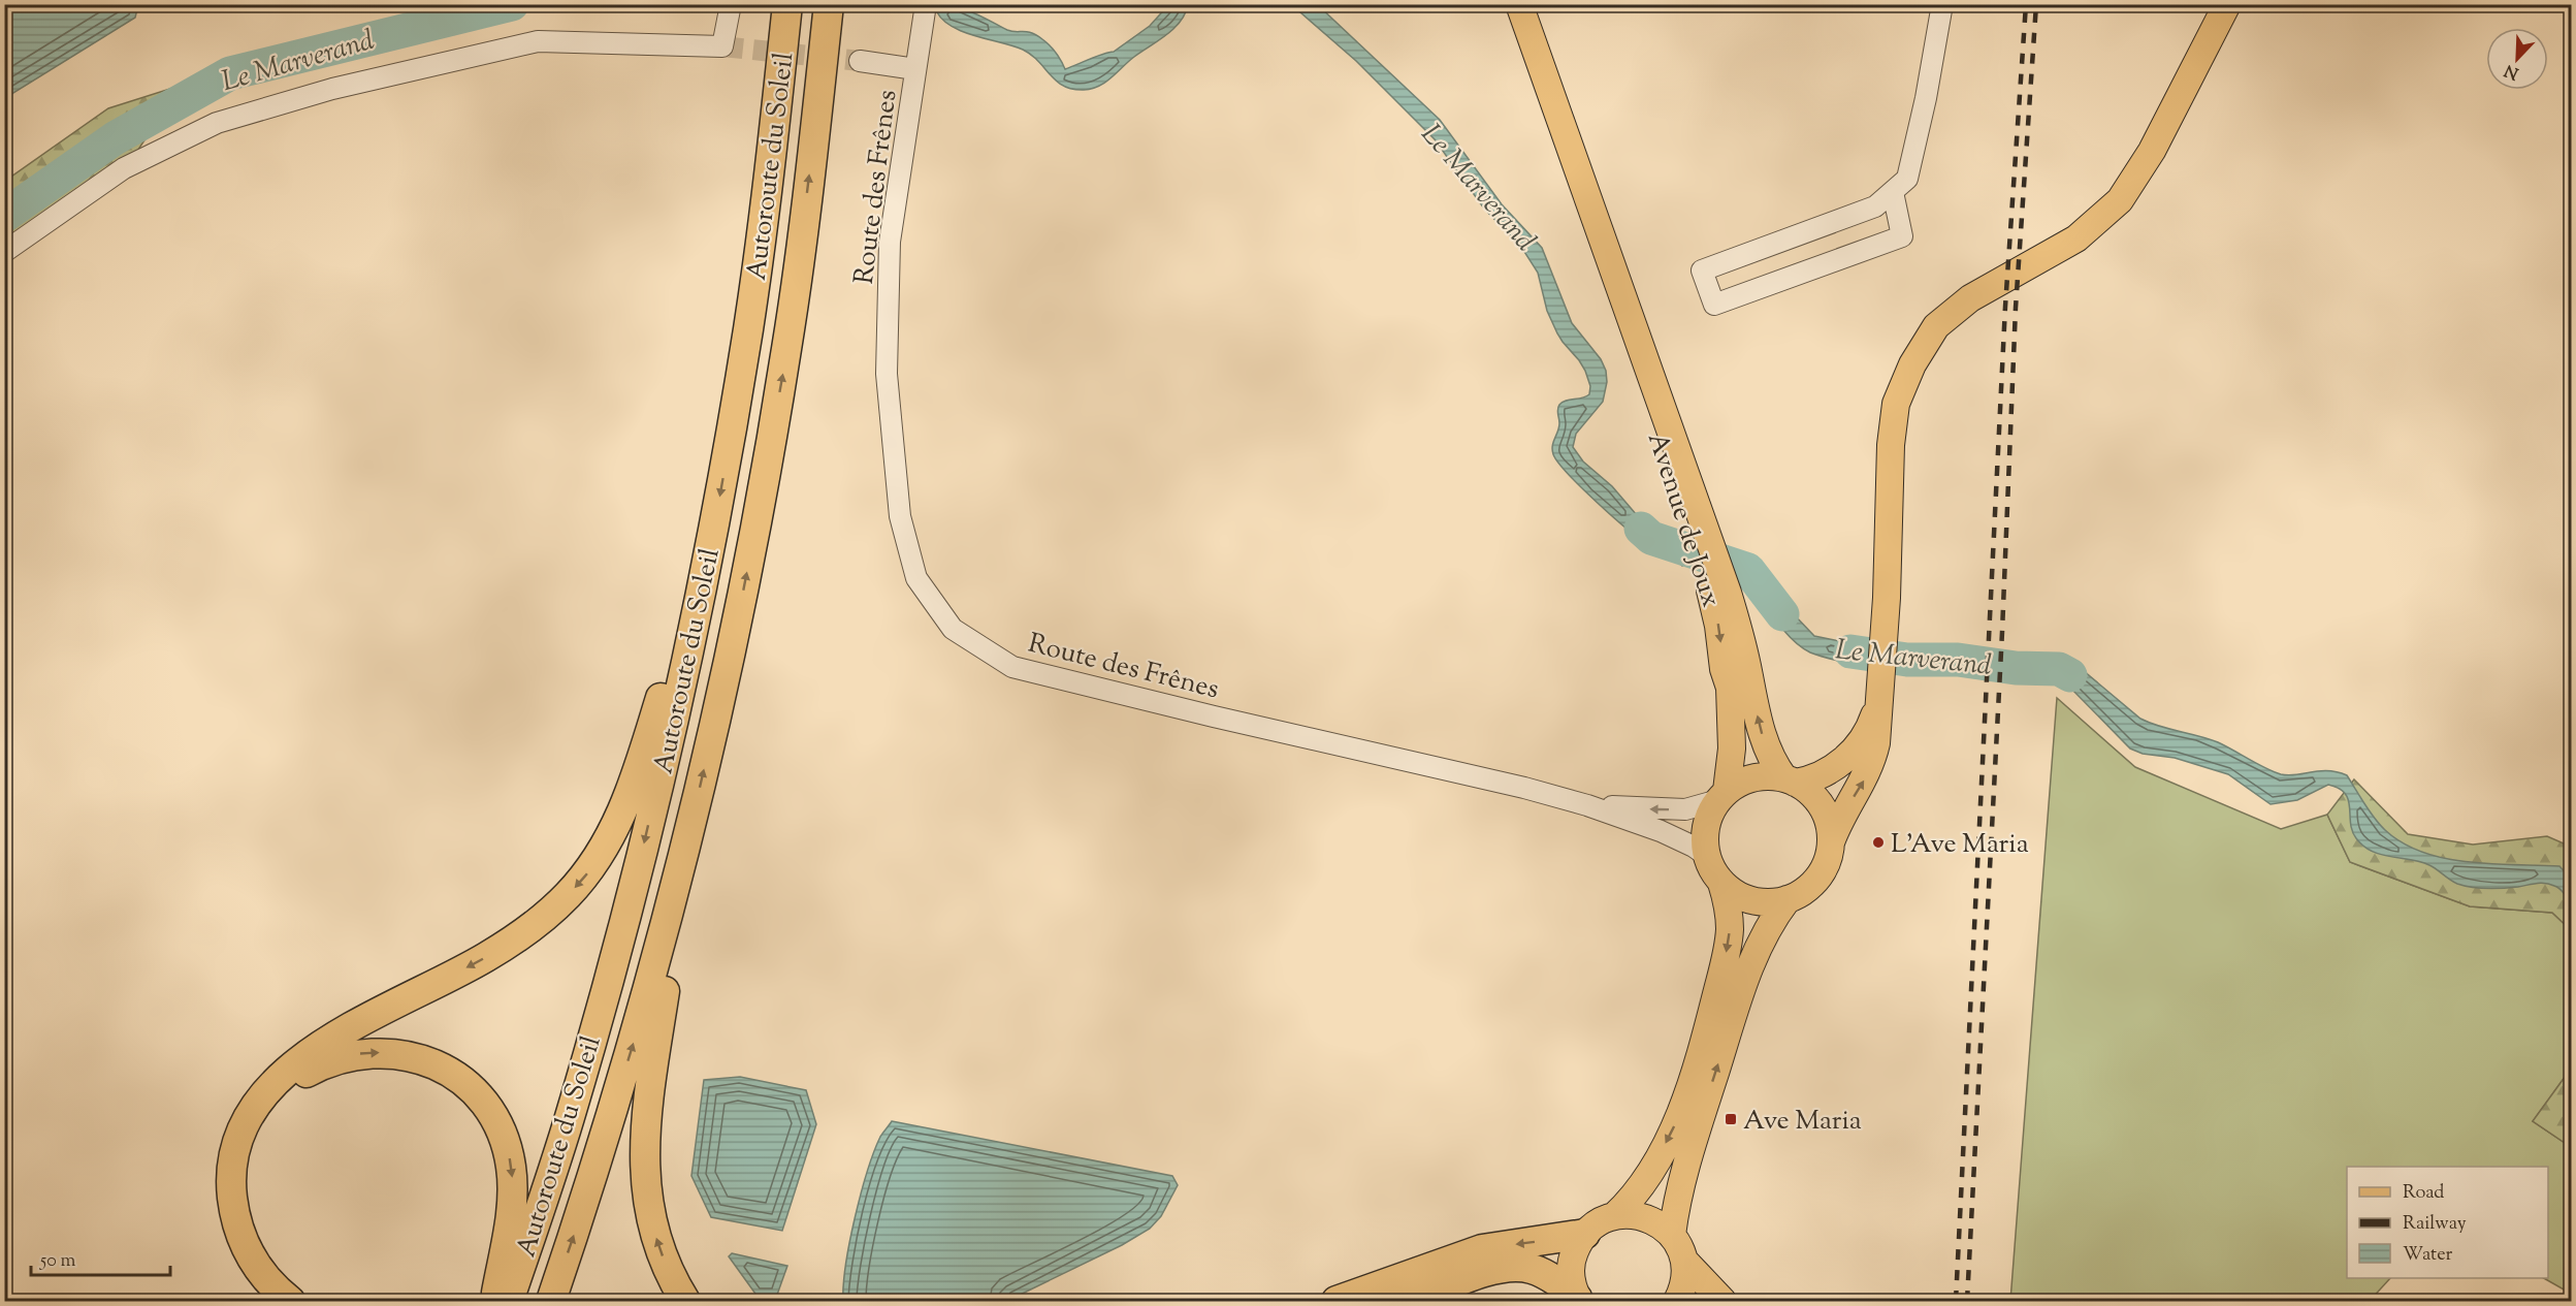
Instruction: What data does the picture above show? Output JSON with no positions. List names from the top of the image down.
{
  "streets": {
    "highway": ["Autoroute du Soleil"],
    "main road": ["Avenue de Joux"],
    "street": ["Route des Frênes"]
  },
  "crossings": [
    ["Route des Frênes", "Avenue de Joux"]
  ],
  "water": ["Le Marverand"],
  "places": {
    "other": ["L'Ave Maria"],
    "transit": ["Ave Maria"]
  },
  "legend": ["Road", "Railway", "Water"],
  "scale_bar": "50 m",
  "north": "bottom left"
}
